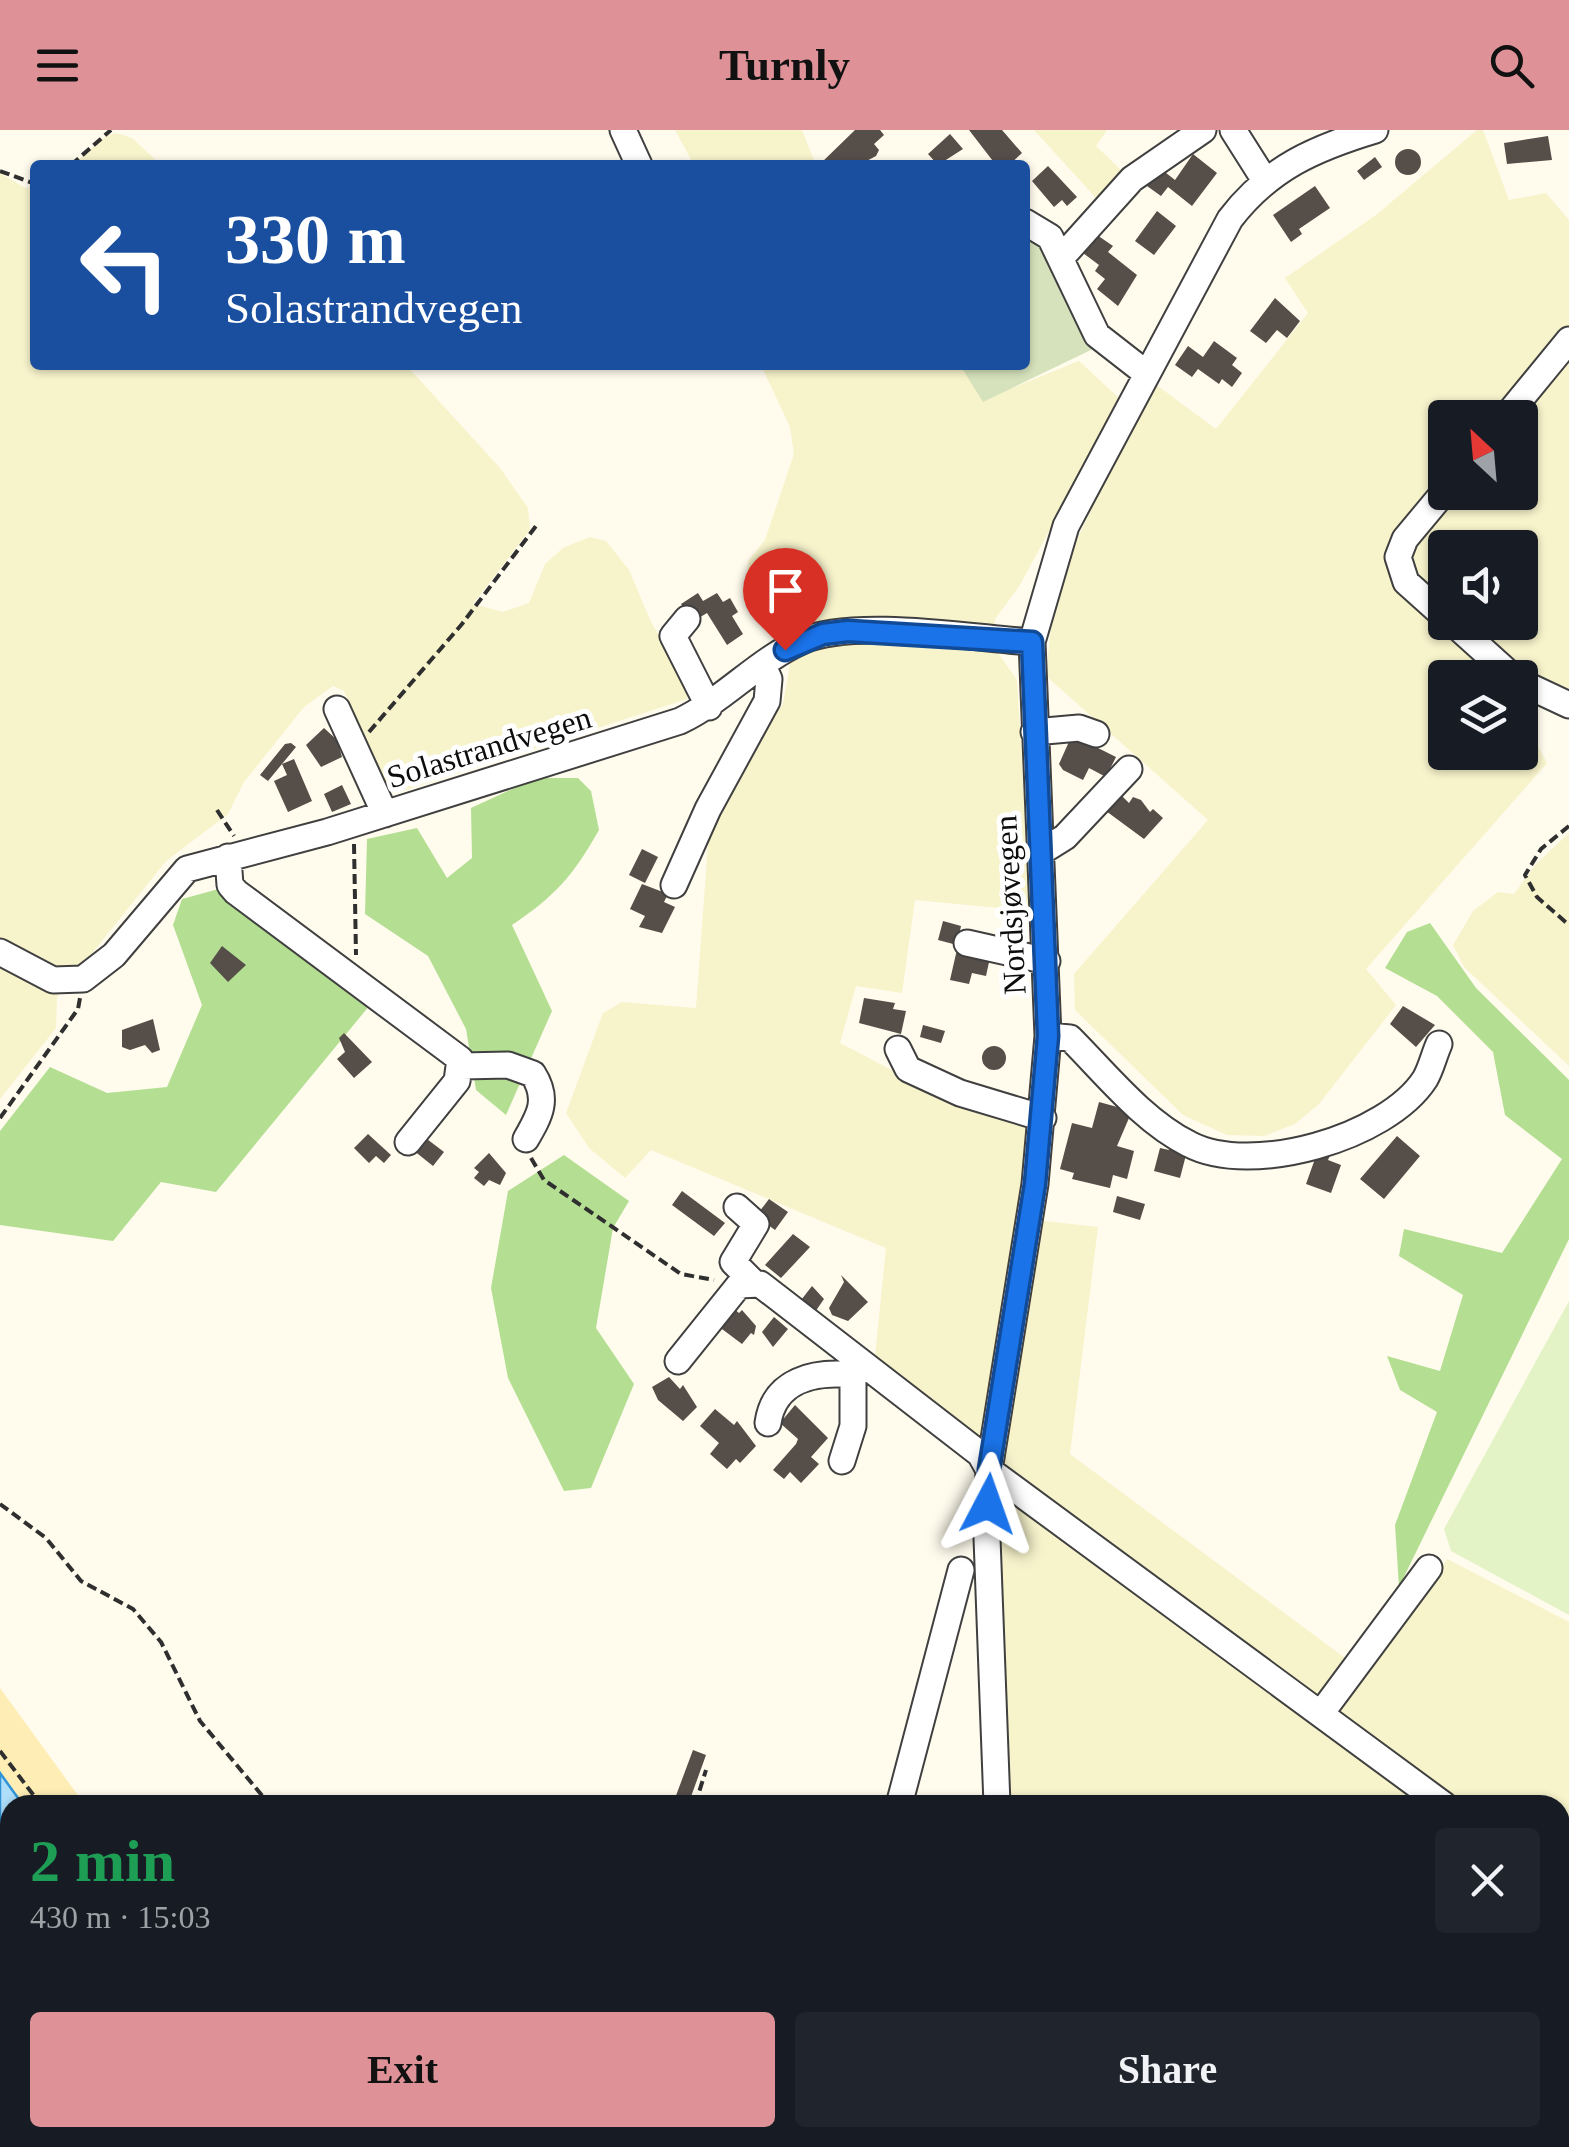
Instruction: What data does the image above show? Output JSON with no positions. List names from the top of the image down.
{
  "streets": {
    "street": ["Solastrandvegen", "Nordsjøvegen"]
  },
  "crossings": [
    ["Solastrandvegen", "Nordsjøvegen"]
  ],
  "north": "top left",
  "page": {
    "header": "Turnly",
    "turn": ["330 m", "Solastrandvegen"],
    "heading": ["2 min", "430 m · 15:03"],
    "buttons": ["Exit", "Share"]
  }
}
